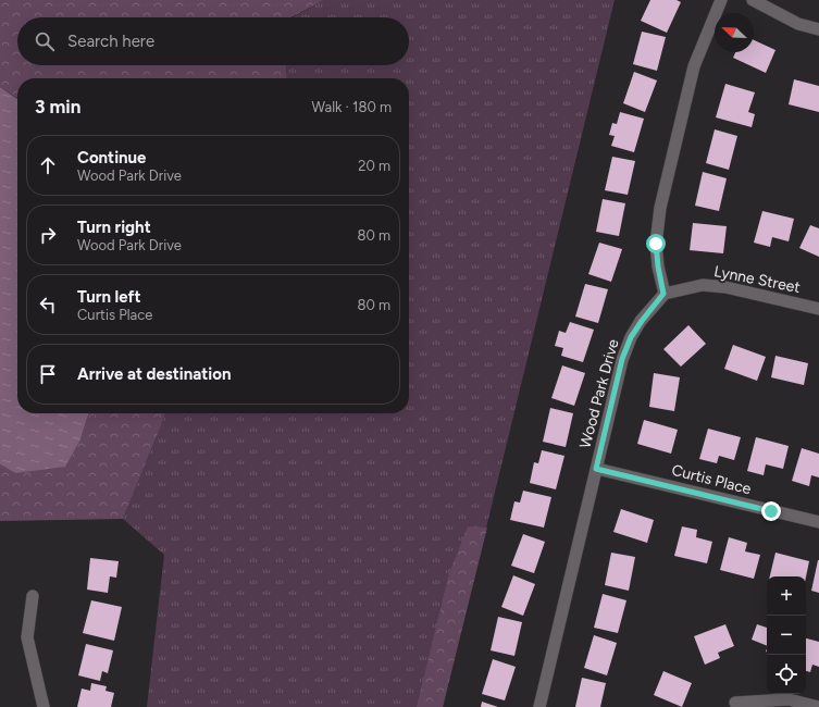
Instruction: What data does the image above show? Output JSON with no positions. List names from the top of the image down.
{
  "streets": {
    "street": ["Lynne Street", "Wood Park Drive", "Curtis Place"]
  },
  "crossings": [
    ["Lynne Street", "Wood Park Drive"],
    ["Wood Park Drive", "Curtis Place"]
  ],
  "north": "top left",
  "page": {
    "search": "Search here",
    "heading": ["3 min", "Walk · 180 m"],
    "list": [
      ["Continue", "Wood Park Drive", "20 m"],
      ["Turn right", "Wood Park Drive", "80 m"],
      ["Turn left", "Curtis Place", "80 m"],
      "Arrive at destination"
    ],
    "map_buttons": ["+", "−"]
  }
}
